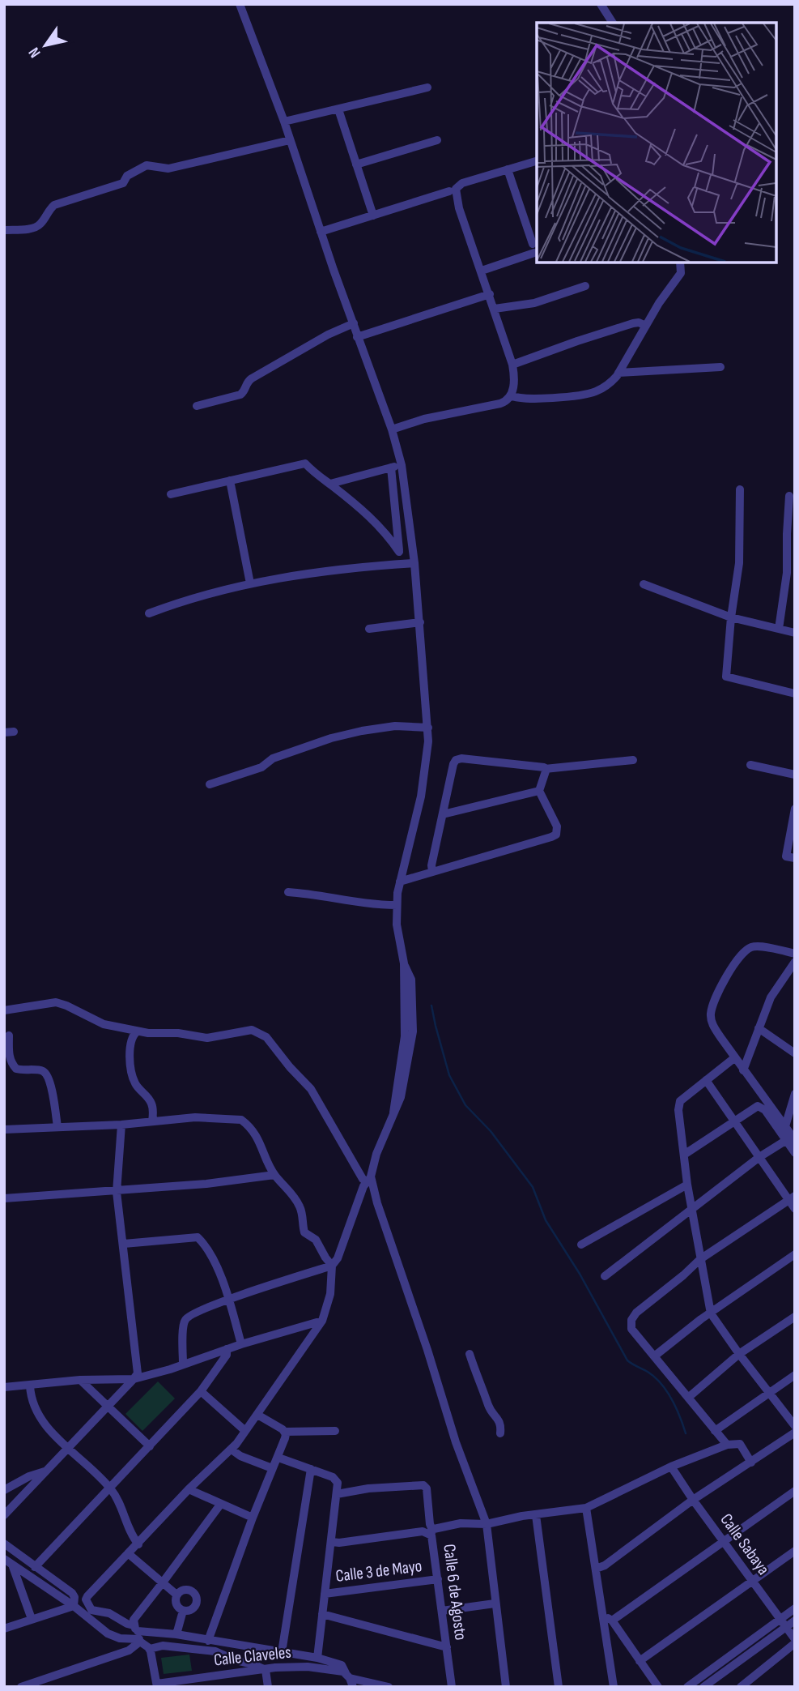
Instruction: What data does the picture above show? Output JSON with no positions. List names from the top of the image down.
{
  "streets": {
    "street": [
      "Calle Sabaya",
      "Calle 3 de Mayo",
      "Calle 6 de Agosto",
      "Calle Claveles"
    ]
  },
  "crossings": [
    ["Calle 3 de Mayo", "Calle 6 de Agosto"]
  ],
  "north": "bottom left"
}
